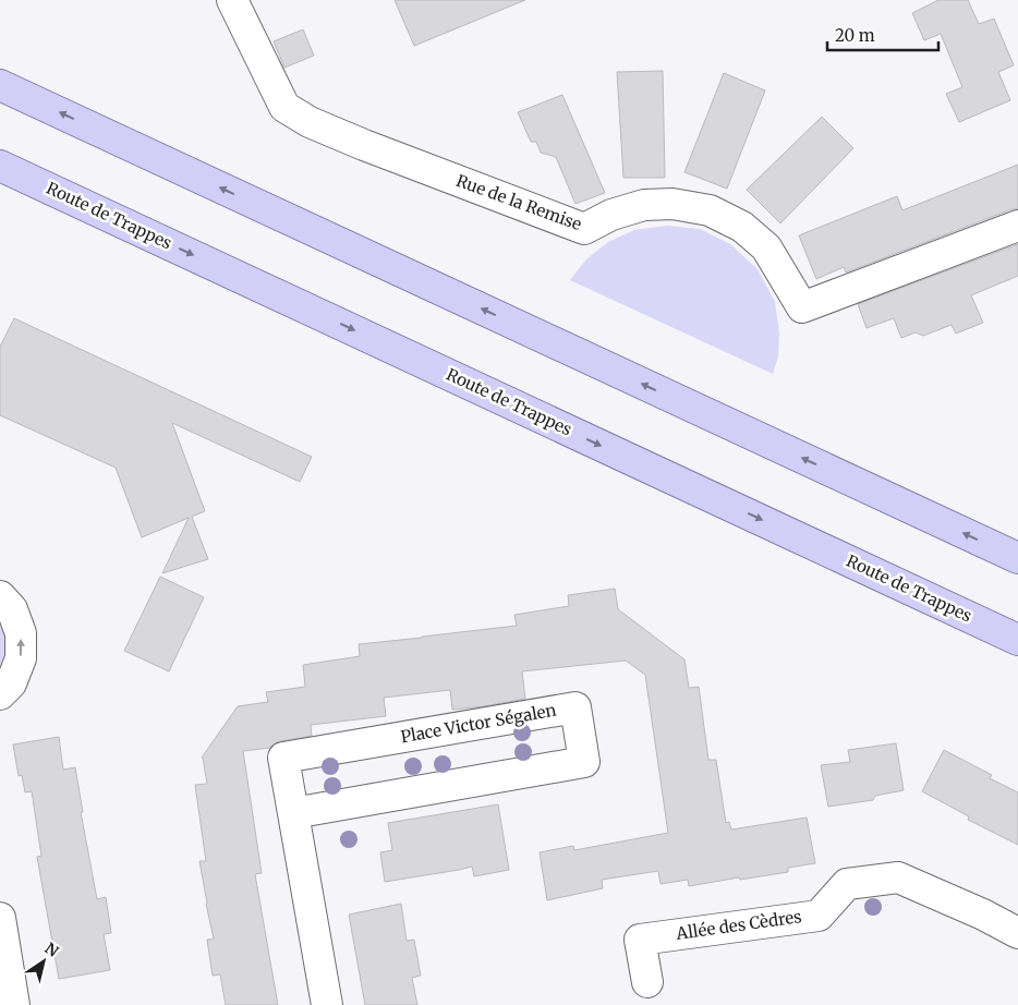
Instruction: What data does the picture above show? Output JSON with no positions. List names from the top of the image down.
{
  "streets": {
    "main road": ["Route de Trappes"],
    "street": ["Rue de la Remise", "Place Victor Ségalen", "Allée des Cèdres"]
  },
  "scale_bar": "20 m",
  "north": "top right"
}
